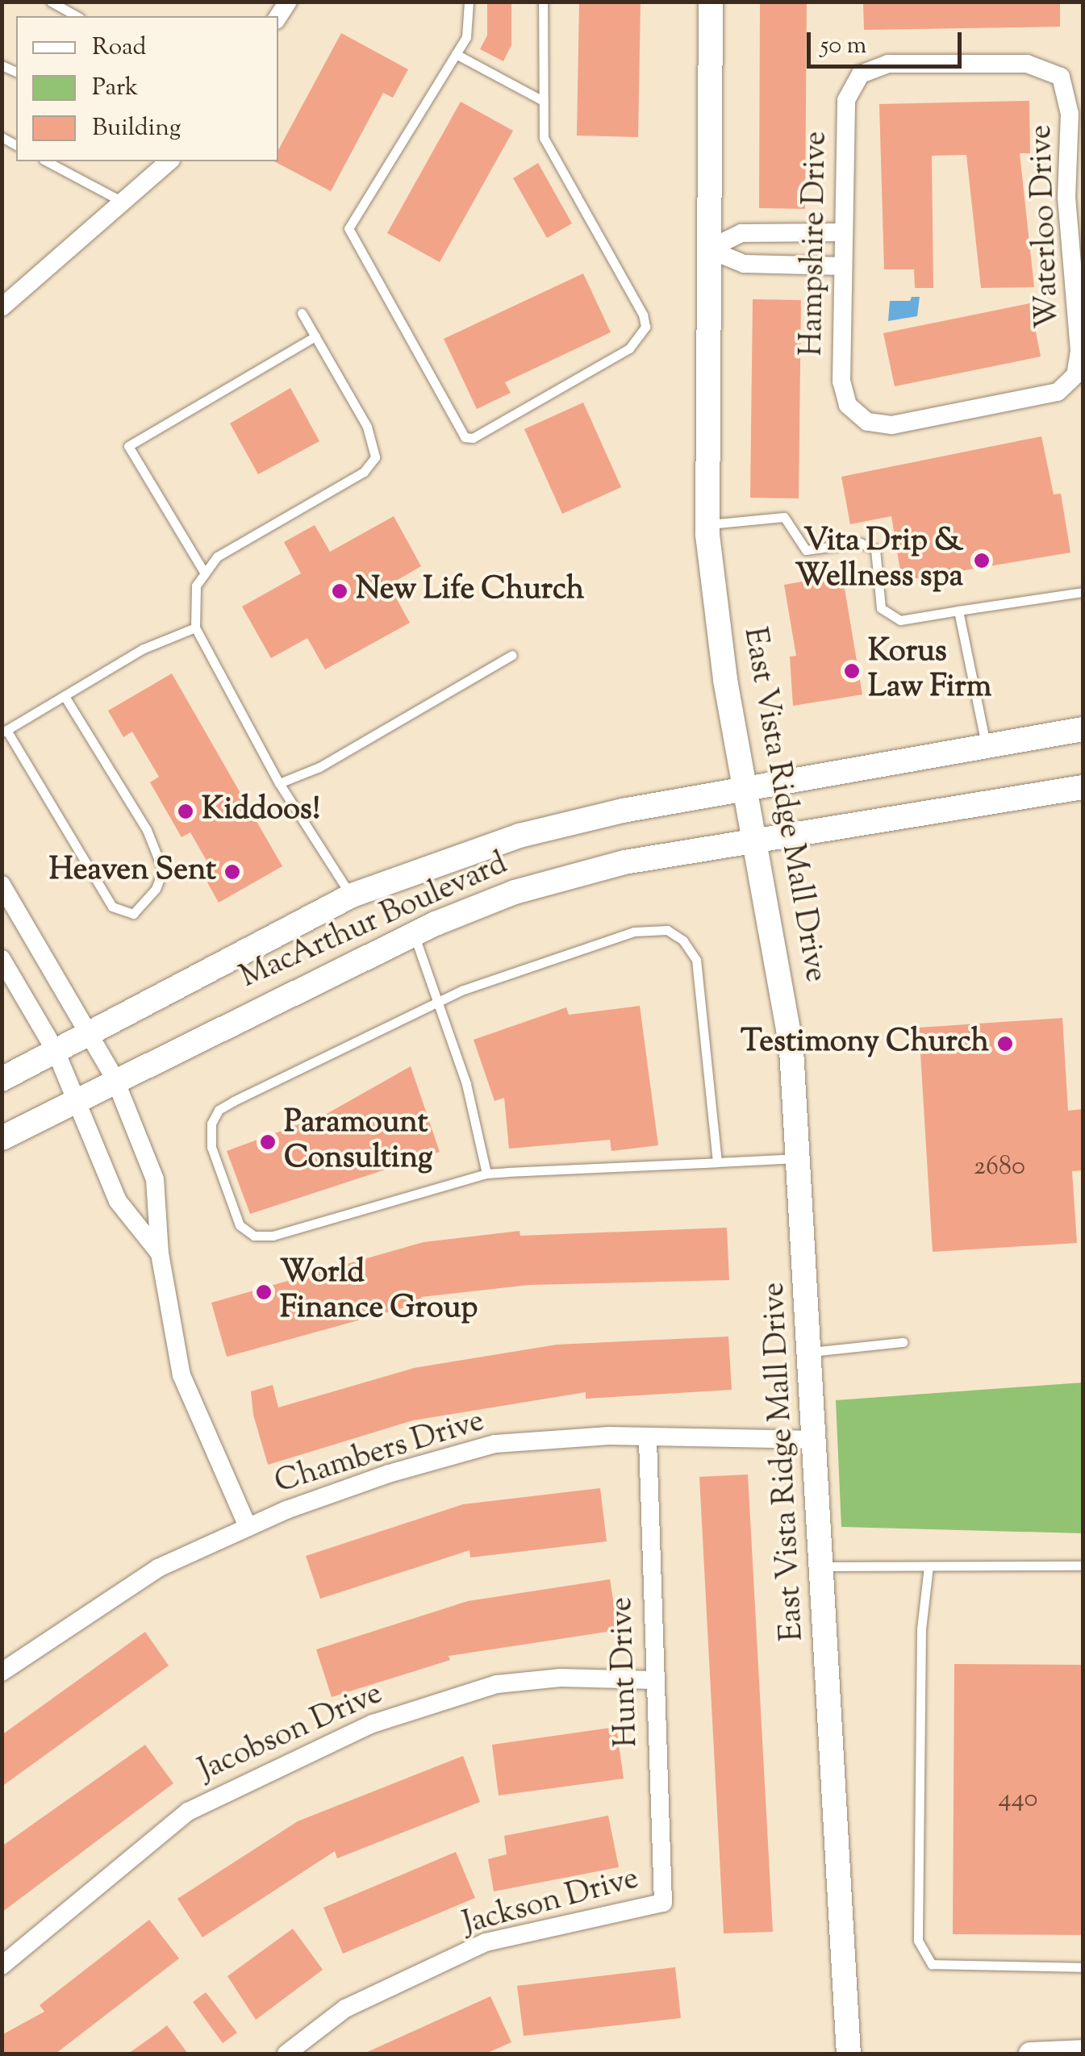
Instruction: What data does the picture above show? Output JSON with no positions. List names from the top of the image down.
{
  "streets": {
    "main road": ["East Vista Ridge Mall Drive", "MacArthur Boulevard"],
    "street": [
      "Waterloo Drive",
      "Hampshire Drive",
      "Chambers Drive",
      "Hunt Drive",
      "Jacobson Drive",
      "Jackson Drive"
    ]
  },
  "crossings": [
    ["Waterloo Drive", "Hampshire Drive"],
    ["East Vista Ridge Mall Drive", "MacArthur Boulevard"],
    ["East Vista Ridge Mall Drive", "Chambers Drive"],
    ["Chambers Drive", "Hunt Drive"],
    ["Hunt Drive", "Jacobson Drive"],
    ["Hunt Drive", "Jackson Drive"]
  ],
  "places": [
    "Vita Drip & Wellness spa",
    "New Life Church",
    "Korus Law Firm",
    "Kiddoos!",
    "Heaven Sent",
    "Testimony Church",
    "Paramount Consulting",
    "World Finance Group"
  ],
  "house_numbers": ["2680", "440"],
  "legend": ["Road", "Park", "Building"],
  "scale_bar": "50 m"
}
